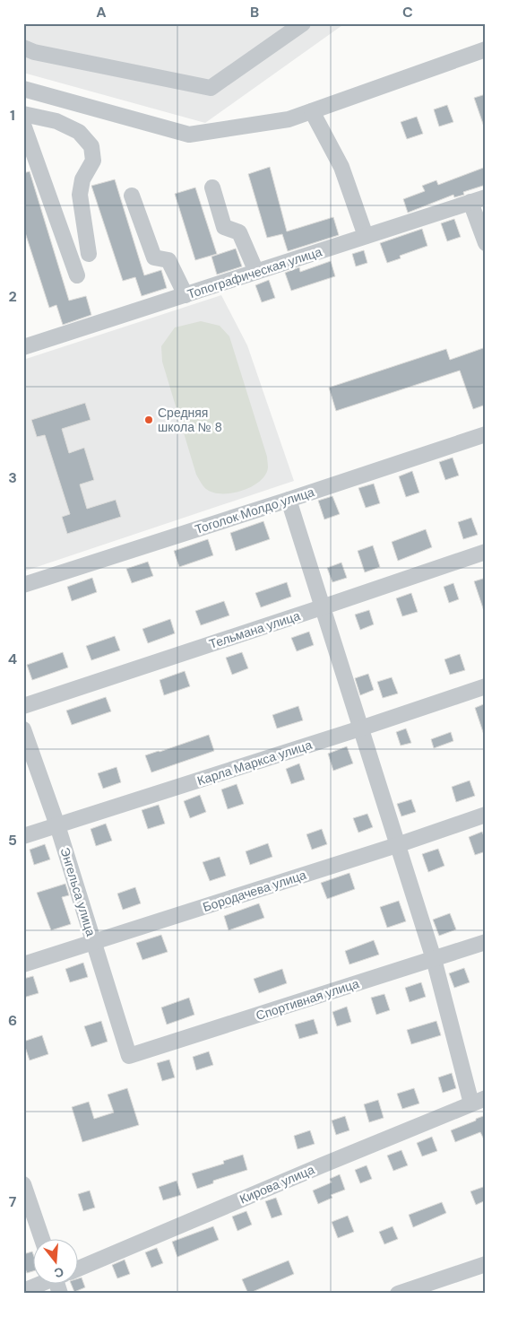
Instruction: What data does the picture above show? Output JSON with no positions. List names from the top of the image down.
{
  "streets": {
    "street": [
      "Топографическая улица",
      "Тоголок Молдо улица",
      "Тельмана улица",
      "Карла Маркса улица",
      "Бородачева улица",
      "Энгельса улица",
      "Спортивная улица",
      "Кирова улица"
    ]
  },
  "crossings": [
    ["Карла Маркса улица", "Энгельса улица"],
    ["Бородачева улица", "Энгельса улица"],
    ["Энгельса улица", "Спортивная улица"]
  ],
  "places": ["Средняя школа № 8"],
  "north": "bottom",
  "grid": {
    "columns": ["A", "B", "C"],
    "rows": [
      "1",
      "2",
      "3",
      "4",
      "5",
      "6",
      "7"
    ]
  }
}
